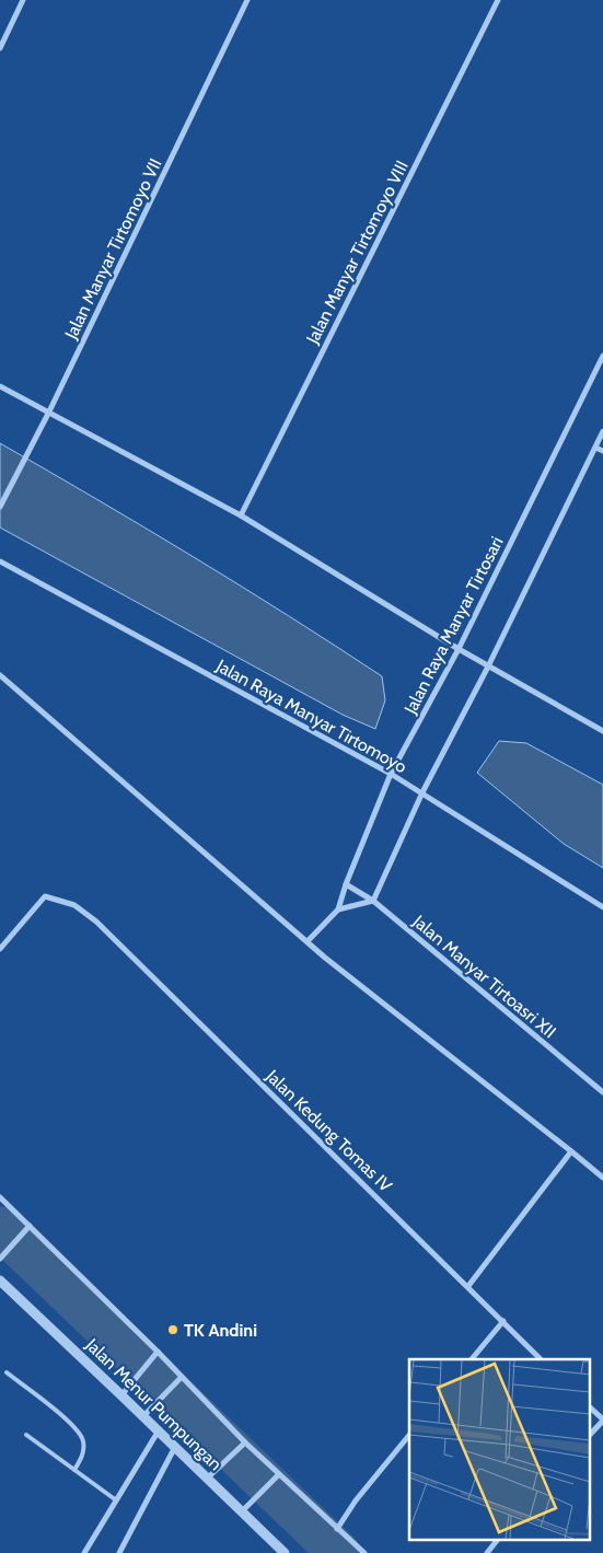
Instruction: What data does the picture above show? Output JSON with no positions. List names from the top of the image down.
{
  "streets": {
    "street": [
      "Jalan Manyar Tirtomoyo VII",
      "Jalan Manyar Tirtomoyo VIII",
      "Jalan Raya Manyar Tirtosari",
      "Jalan Raya Manyar Tirtomoyo",
      "Jalan Manyar Tirtoasri XII",
      "Jalan Kedung Tomas IV",
      "Jalan Menur Pumpungan"
    ]
  },
  "crossings": [
    ["Jalan Raya Manyar Tirtosari", "Jalan Raya Manyar Tirtomoyo"],
    ["Jalan Raya Manyar Tirtosari", "Jalan Manyar Tirtoasri XII"]
  ],
  "places": ["TK Andini"]
}
